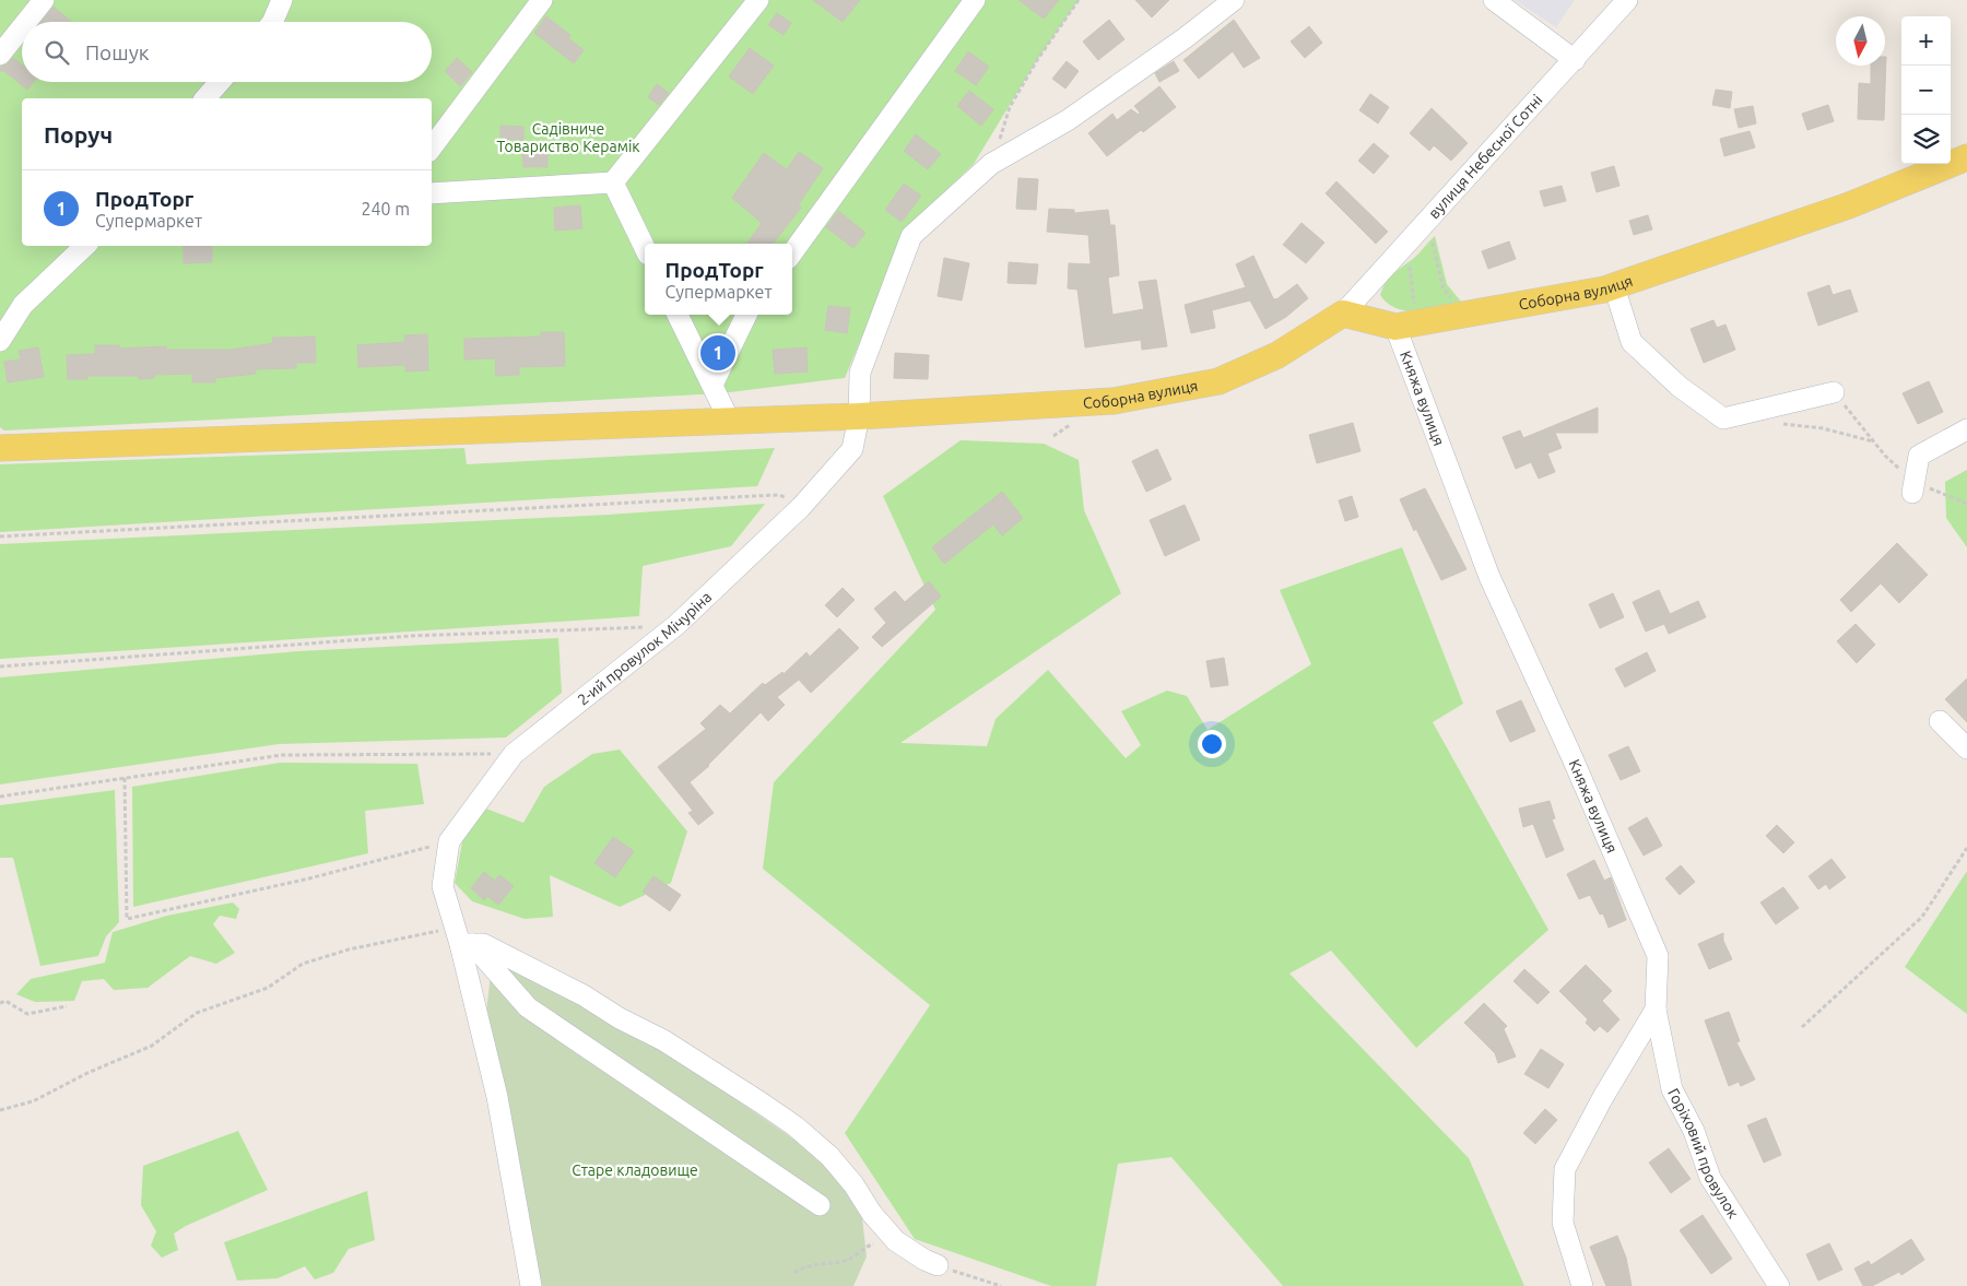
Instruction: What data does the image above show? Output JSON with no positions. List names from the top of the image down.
{
  "streets": {
    "main road": ["Соборна вулиця"],
    "street": [
      "вулиця Небесної Сотні",
      "Княжа вулиця",
      "2-ий провулок Мічуріна",
      "Горіховий провулок"
    ]
  },
  "crossings": [
    ["вулиця Небесної Сотні", "Соборна вулиця"],
    ["Соборна вулиця", "Княжа вулиця"],
    ["Соборна вулиця", "2-ий провулок Мічуріна"],
    ["Княжа вулиця", "Горіховий провулок"]
  ],
  "parks": ["Садівниче Товариство Керамік", "Старе кладовище"],
  "north": "bottom",
  "page": {
    "map_buttons": ["+", "−"],
    "search": "Пошук",
    "heading": "Поруч",
    "list": [
      {
        "mark": "1",
        "name": "ПродТорг",
        "note": "Супермаркет",
        "value": "240 m"
      }
    ],
    "popup": ["ПродТорг", "Супермаркет"],
    "pins": "1"
  }
}
